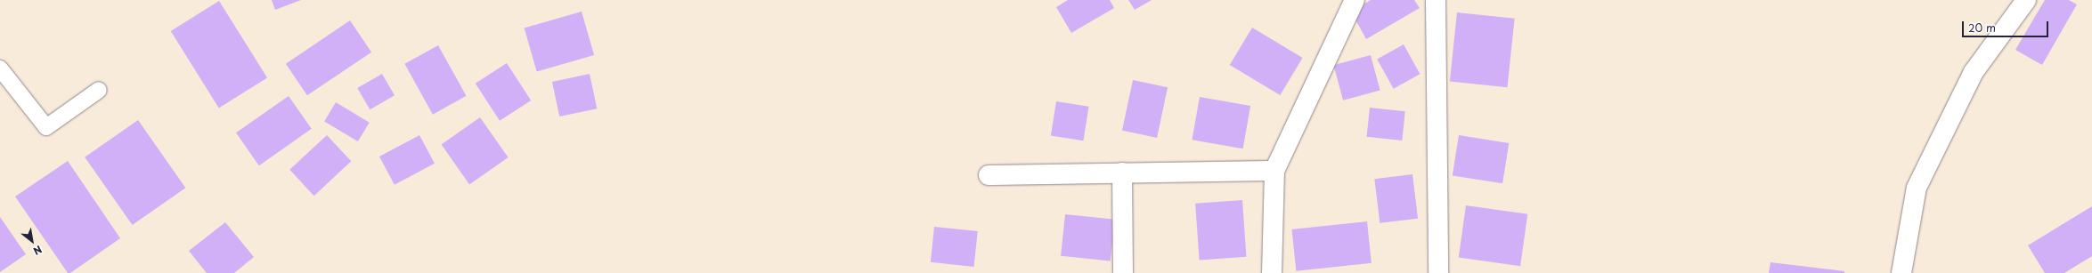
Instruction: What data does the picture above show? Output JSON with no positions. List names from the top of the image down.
{
  "scale_bar": "20 m",
  "north": "bottom right"
}
